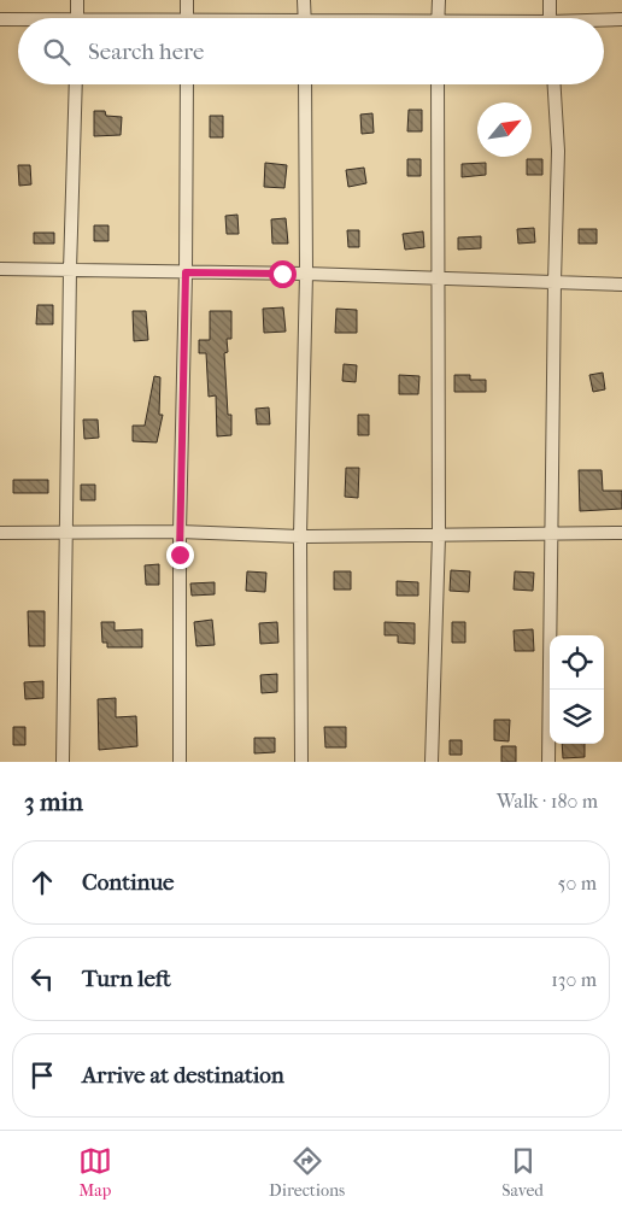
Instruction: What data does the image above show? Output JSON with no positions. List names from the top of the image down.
{
  "north": "top right",
  "page": {
    "search": "Search here",
    "heading": ["3 min", "Walk · 180 m"],
    "list": [
      ["Continue", "50 m"],
      ["Turn left", "130 m"],
      "Arrive at destination"
    ],
    "nav": ["Map", "Directions", "Saved"]
  }
}
